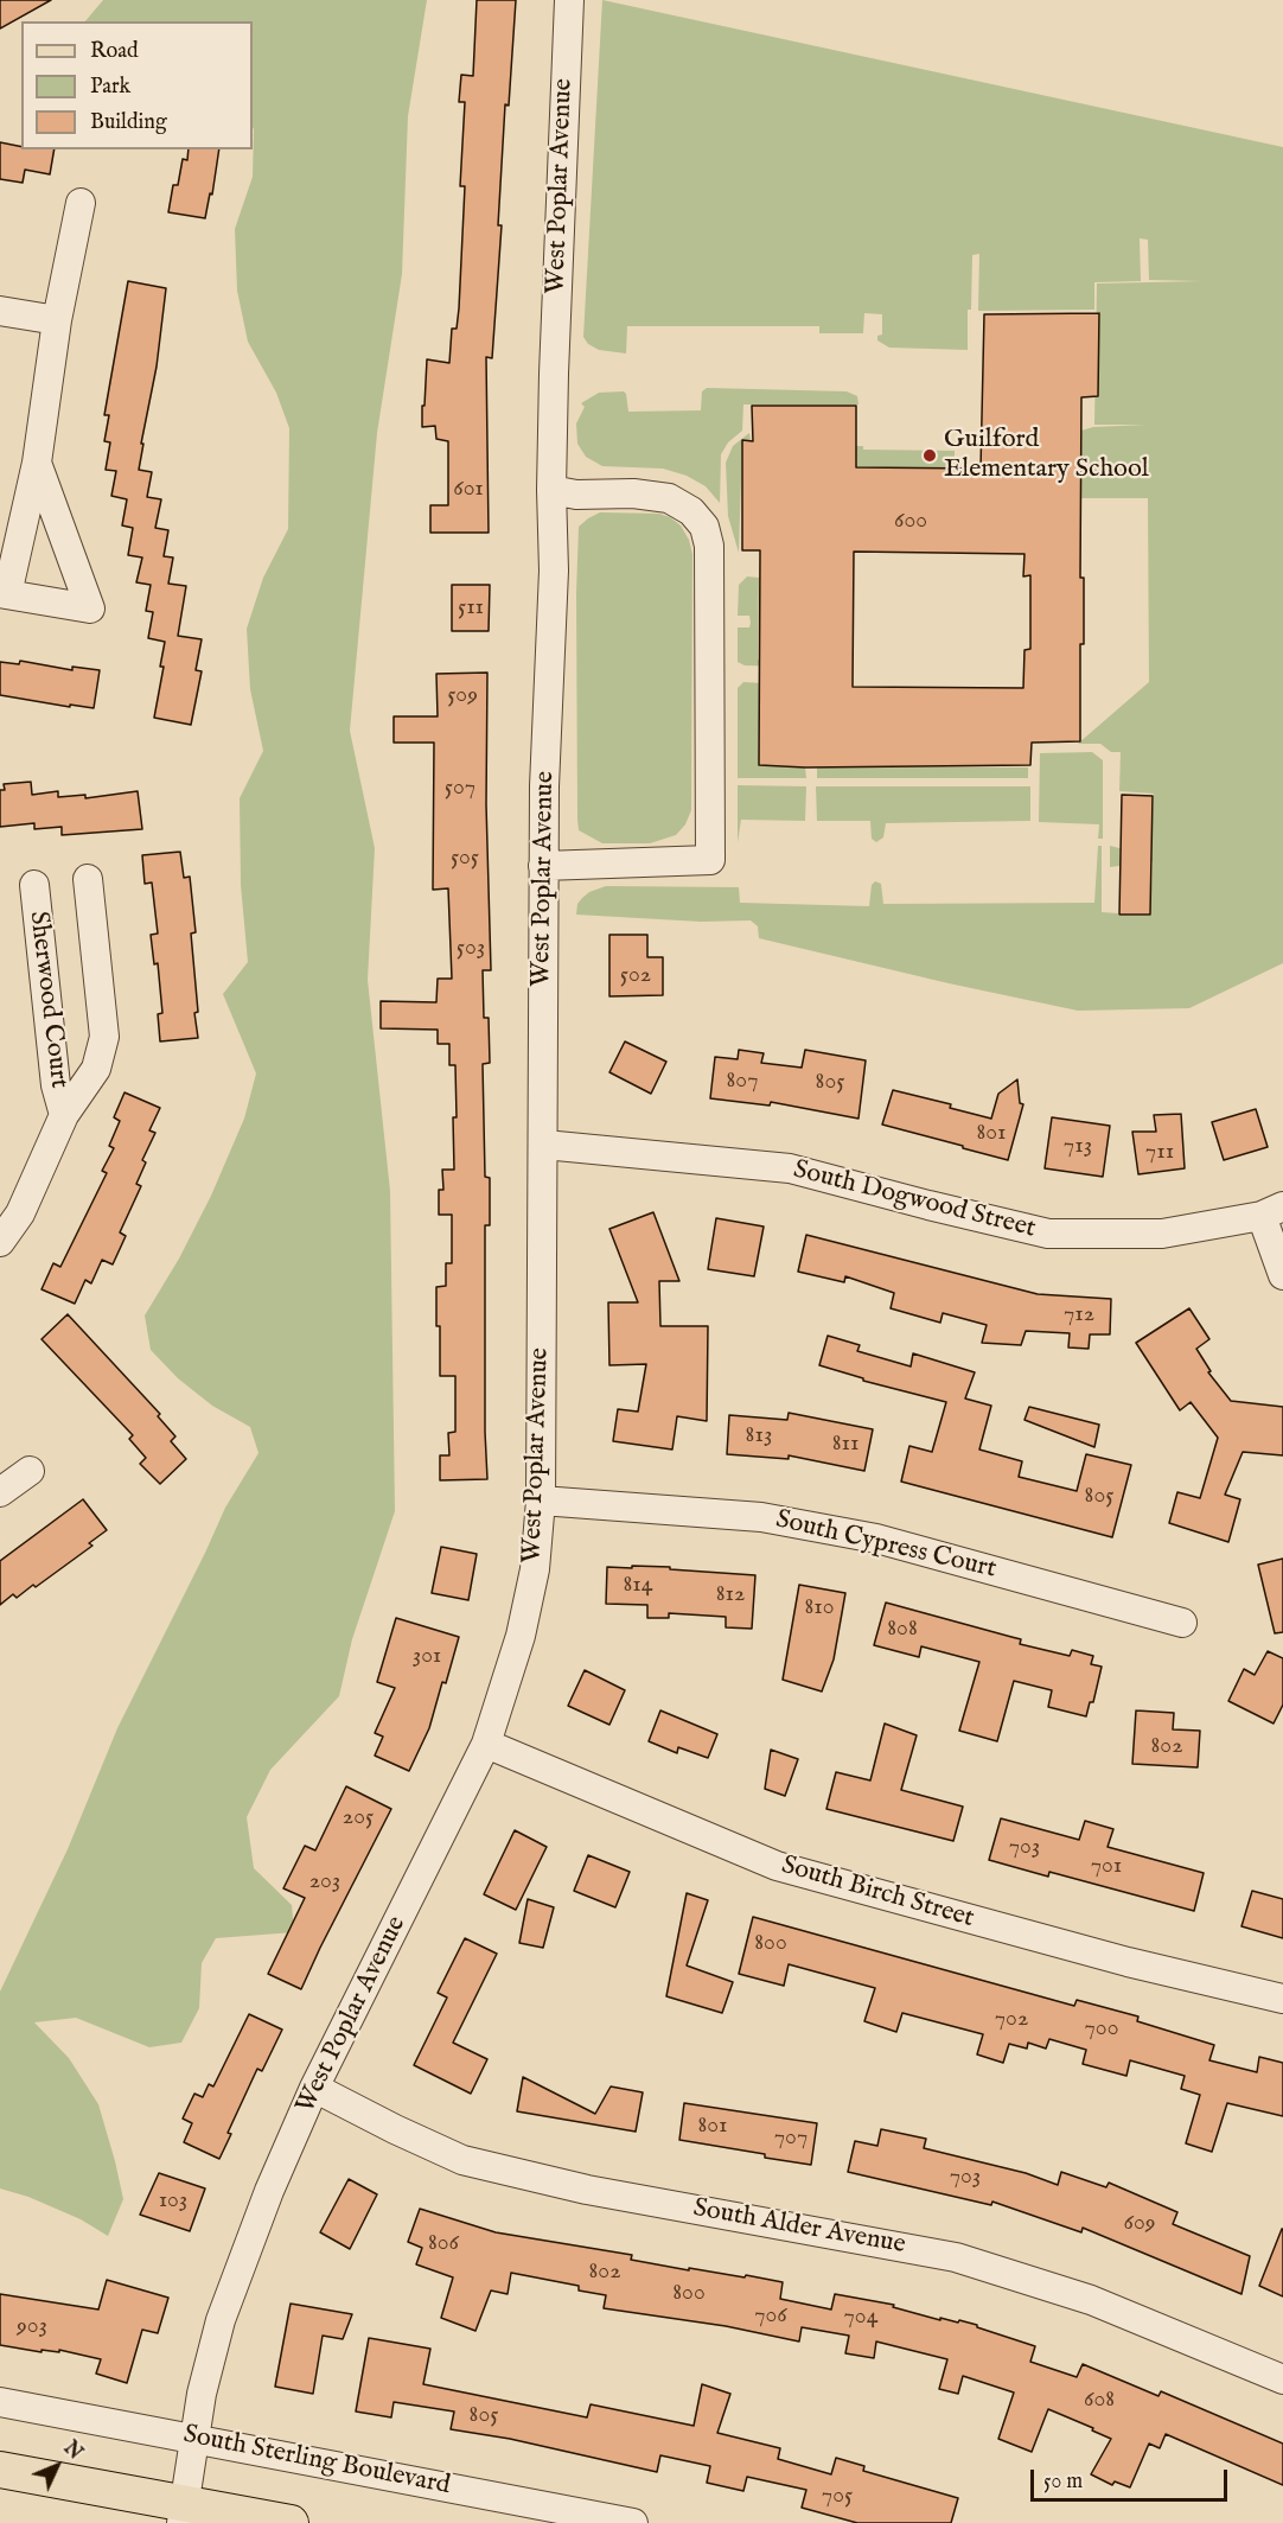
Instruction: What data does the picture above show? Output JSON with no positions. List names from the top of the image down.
{
  "streets": {
    "street": [
      "West Poplar Avenue",
      "Sherwood Court",
      "South Dogwood Street",
      "South Cypress Court",
      "South Birch Street",
      "South Alder Avenue",
      "South Sterling Boulevard"
    ]
  },
  "crossings": [
    ["West Poplar Avenue", "South Dogwood Street"],
    ["West Poplar Avenue", "South Cypress Court"],
    ["West Poplar Avenue", "South Birch Street"],
    ["West Poplar Avenue", "South Alder Avenue"],
    ["West Poplar Avenue", "South Sterling Boulevard"]
  ],
  "places": ["Guilford Elementary School"],
  "house_numbers": [
    "601",
    "600",
    "511",
    "509",
    "507",
    "505",
    "503",
    "502",
    "807",
    "805",
    "801",
    "713",
    "711",
    "712",
    "813",
    "811",
    "805",
    "814",
    "812",
    "810",
    "808",
    "301",
    "802",
    "205",
    "703",
    "701",
    "203",
    "800",
    "702",
    "700",
    "801",
    "707",
    "703",
    "103",
    "609",
    "806",
    "802",
    "800",
    "706",
    "704",
    "903",
    "608",
    "805",
    "705"
  ],
  "legend": ["Road", "Park", "Building"],
  "scale_bar": "50 m",
  "north": "top right"
}
